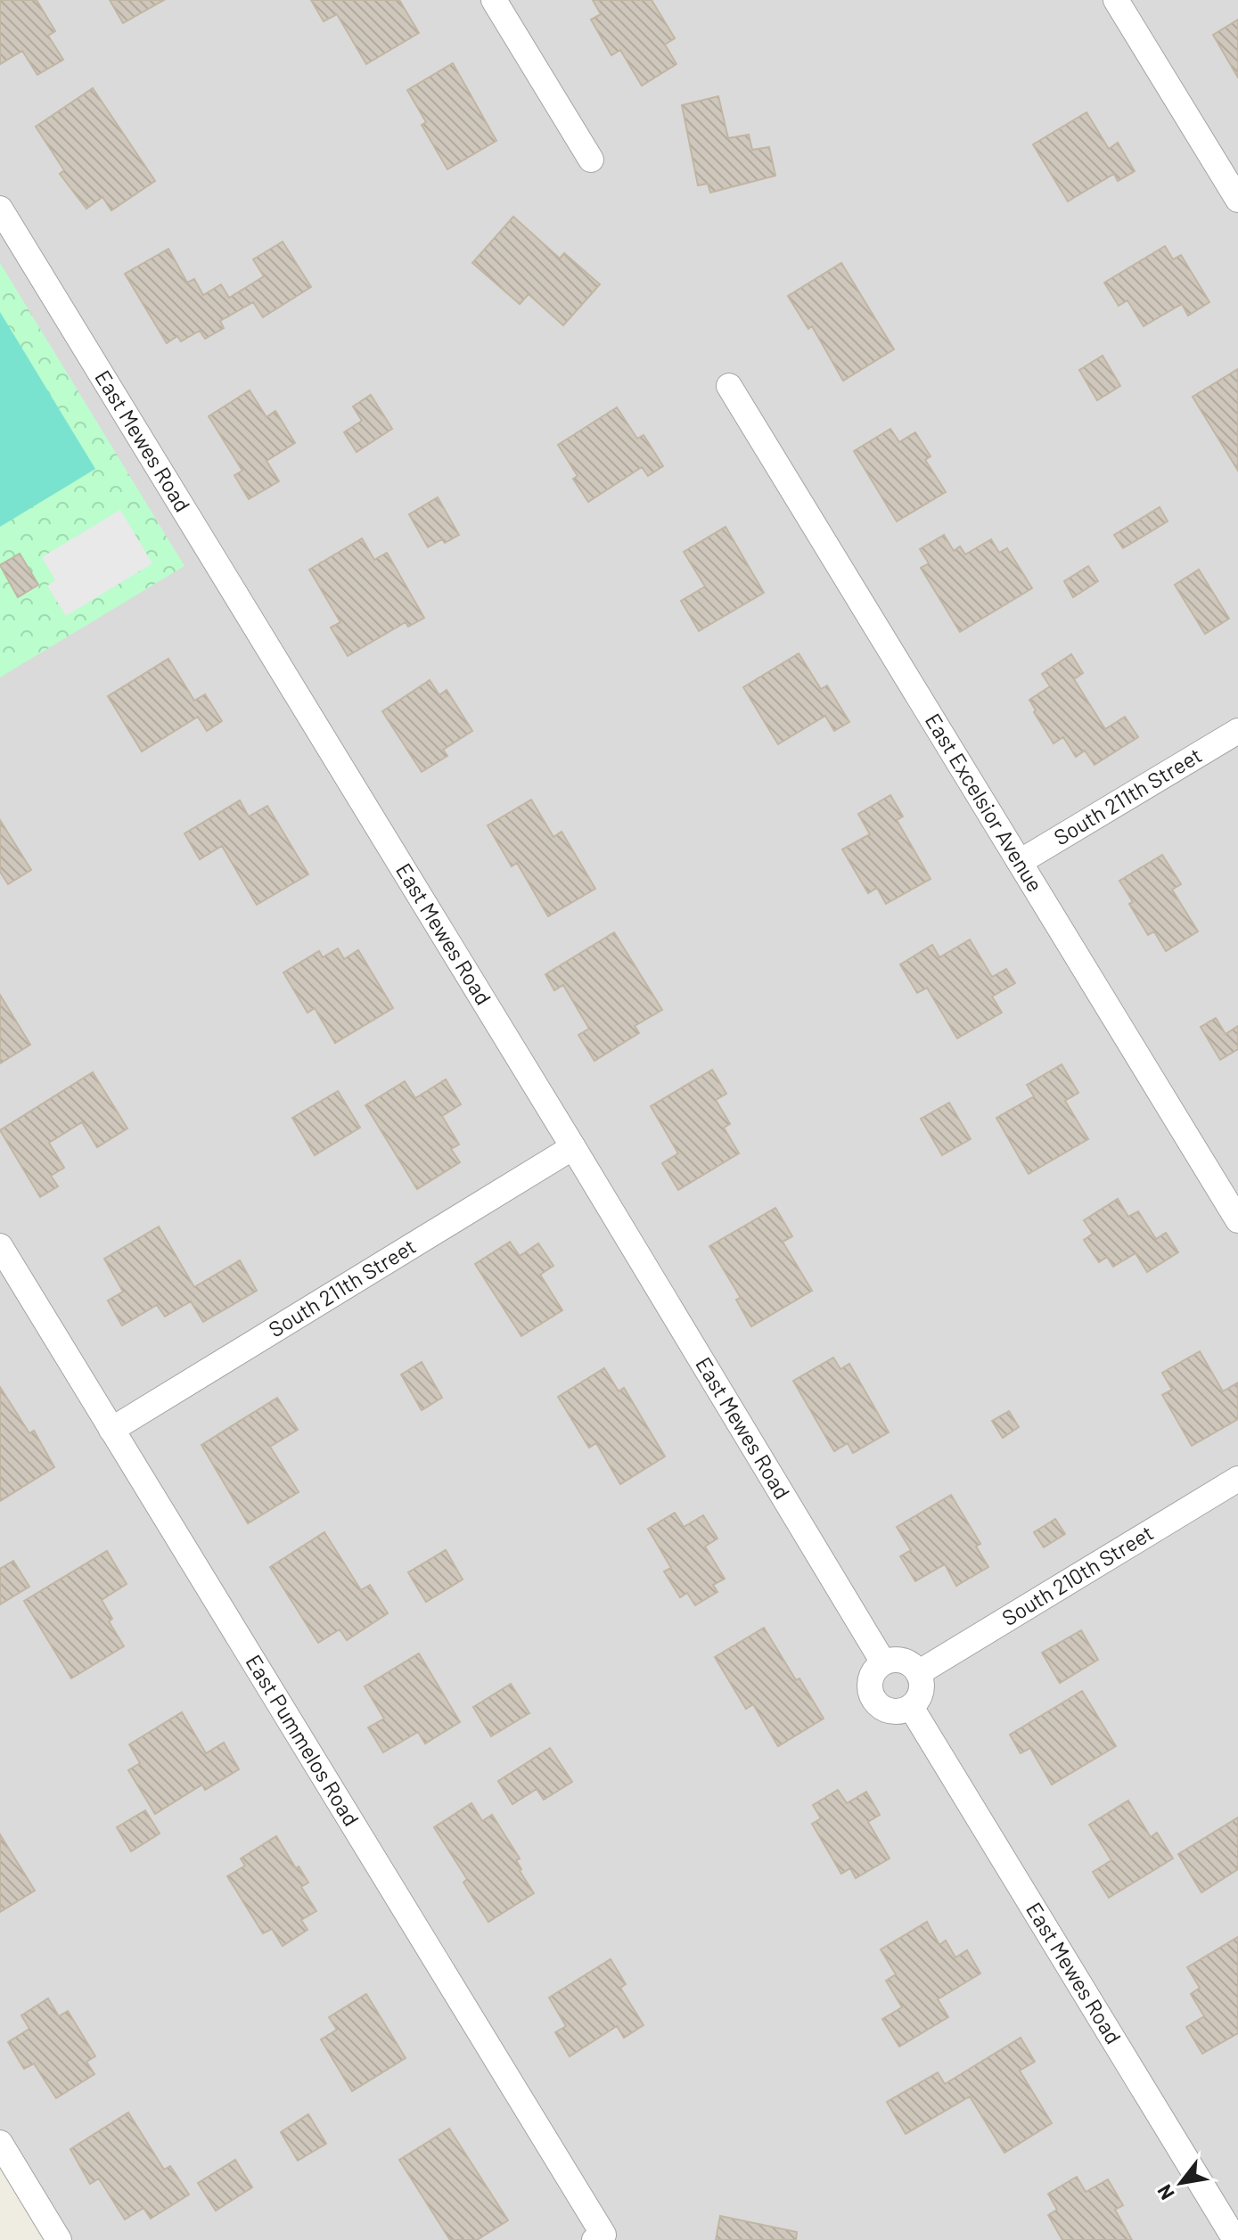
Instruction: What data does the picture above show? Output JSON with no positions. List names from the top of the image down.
{
  "streets": {
    "street": [
      "East Mewes Road",
      "South 211th Street",
      "East Excelsior Avenue",
      "South 210th Street",
      "East Pummelos Road"
    ]
  },
  "crossings": [
    ["East Mewes Road", "South 211th Street"],
    ["East Mewes Road", "South 210th Street"],
    ["South 211th Street", "East Excelsior Avenue"],
    ["South 211th Street", "East Pummelos Road"]
  ],
  "north": "bottom left"
}
